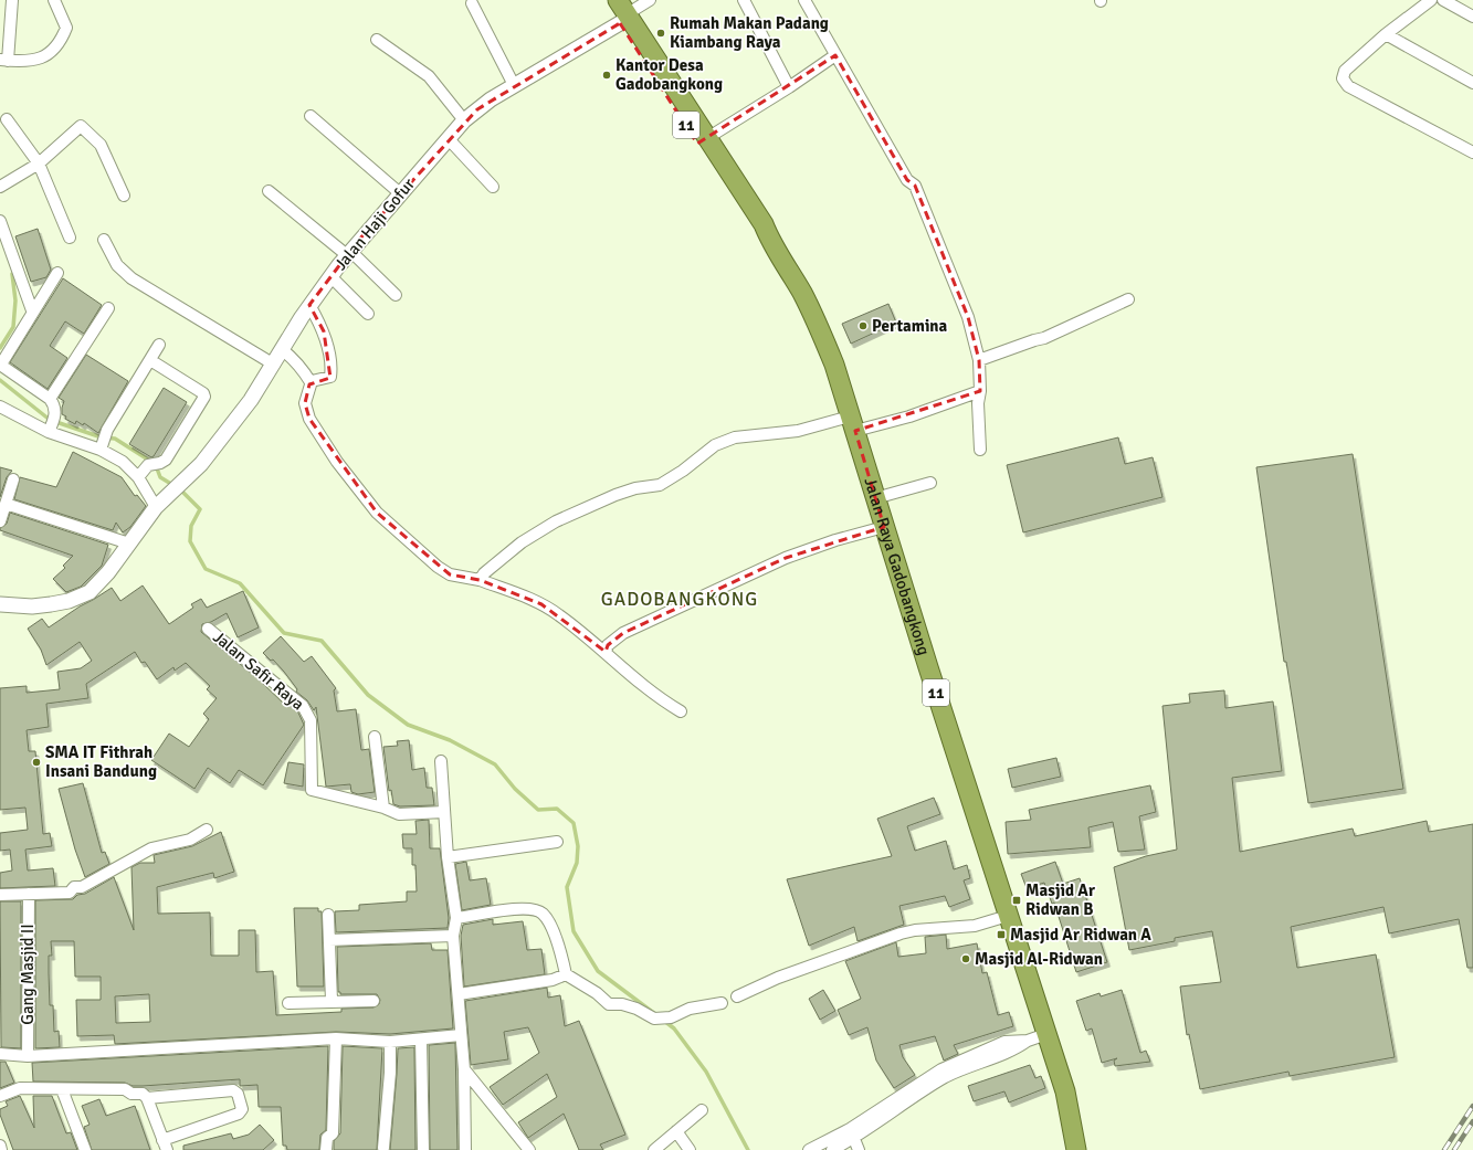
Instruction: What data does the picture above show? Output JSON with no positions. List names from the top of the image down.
{
  "streets": {
    "highway": ["11", "Jalan Raya Gadobangkong"],
    "street": ["Jalan Haji Gofur", "Jalan Safir Raya", "Gang Masjid II"]
  },
  "crossings": [
    ["Jalan Haji Gofur", "Jalan Raya Gadobangkong"]
  ],
  "districts": ["GADOBANGKONG"],
  "places": {
    "other": [
      "Rumah Makan Padang Kiambang Raya",
      "Kantor Desa Gadobangkong",
      "Pertamina",
      "SMA IT Fithrah Insani Bandung",
      "Masjid Al-Ridwan"
    ],
    "transit": ["Masjid Ar Ridwan B", "Masjid Ar Ridwan A"]
  }
}
